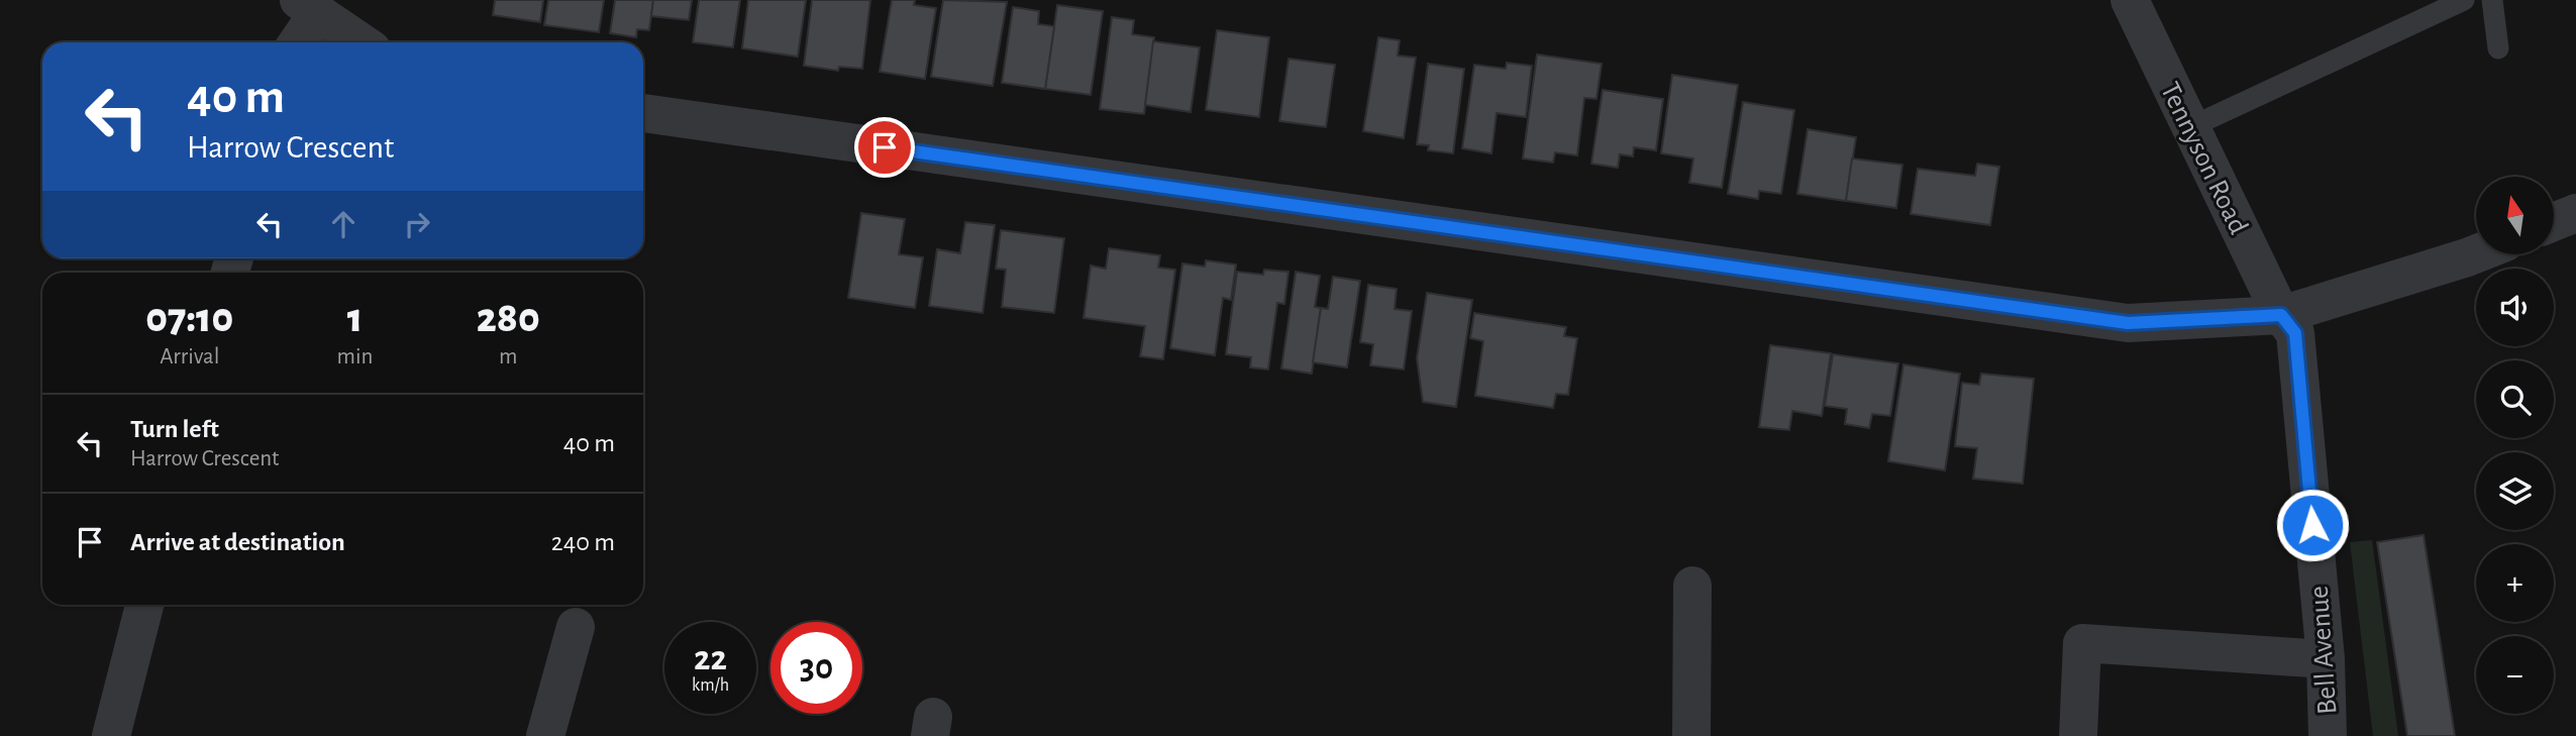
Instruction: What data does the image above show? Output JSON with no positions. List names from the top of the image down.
{
  "streets": {
    "street": ["Tennyson Road", "Bell Avenue"]
  },
  "crossings": [
    ["Tennyson Road", "Bell Avenue"]
  ],
  "north": "top",
  "page": {
    "turn": ["40 m", "Harrow Crescent"],
    "map_buttons": ["+", "−"],
    "eta": [
      "07:10",
      "Arrival",
      "1",
      "min",
      "280",
      "m"
    ],
    "list": [
      {
        "name": "Turn left",
        "note": "Harrow Crescent",
        "value": "40 m"
      },
      {
        "name": "Arrive at destination",
        "value": "240 m"
      }
    ],
    "speed": "22 km/h",
    "limit": "30"
  }
}
